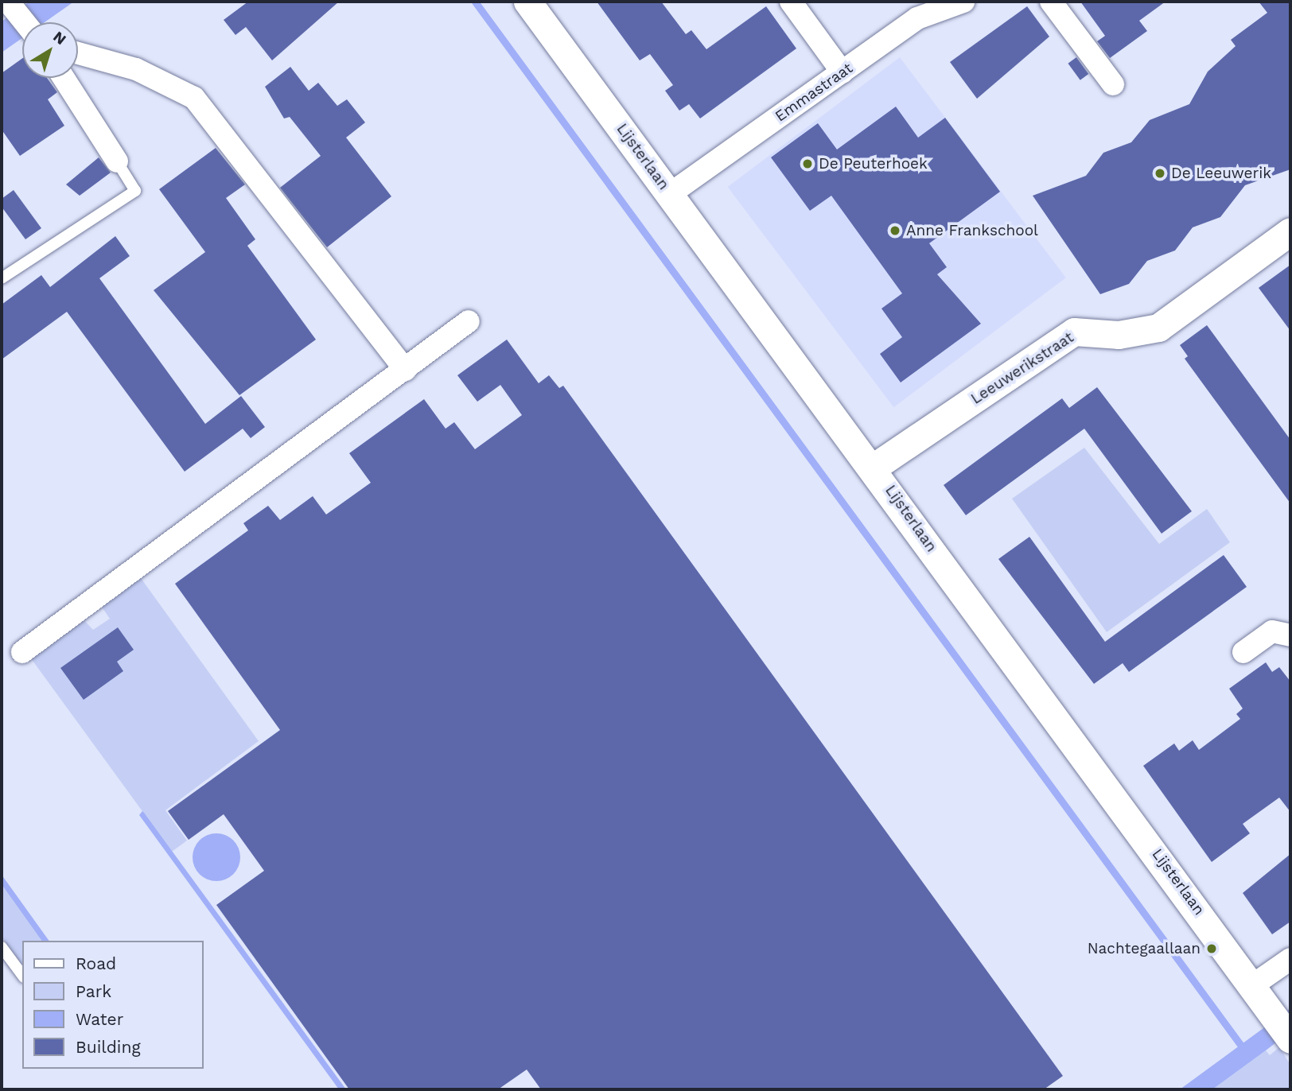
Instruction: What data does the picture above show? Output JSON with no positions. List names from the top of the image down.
{
  "streets": {
    "street": ["Emmastraat", "Lijsterlaan", "Leeuwerikstraat"]
  },
  "crossings": [
    ["Emmastraat", "Lijsterlaan"],
    ["Lijsterlaan", "Leeuwerikstraat"]
  ],
  "places": [
    "De Peuterhoek",
    "De Leeuwerik",
    "Anne Frankschool",
    "Nachtegaallaan"
  ],
  "legend": [
    "Road",
    "Park",
    "Water",
    "Building"
  ],
  "north": "top right"
}
